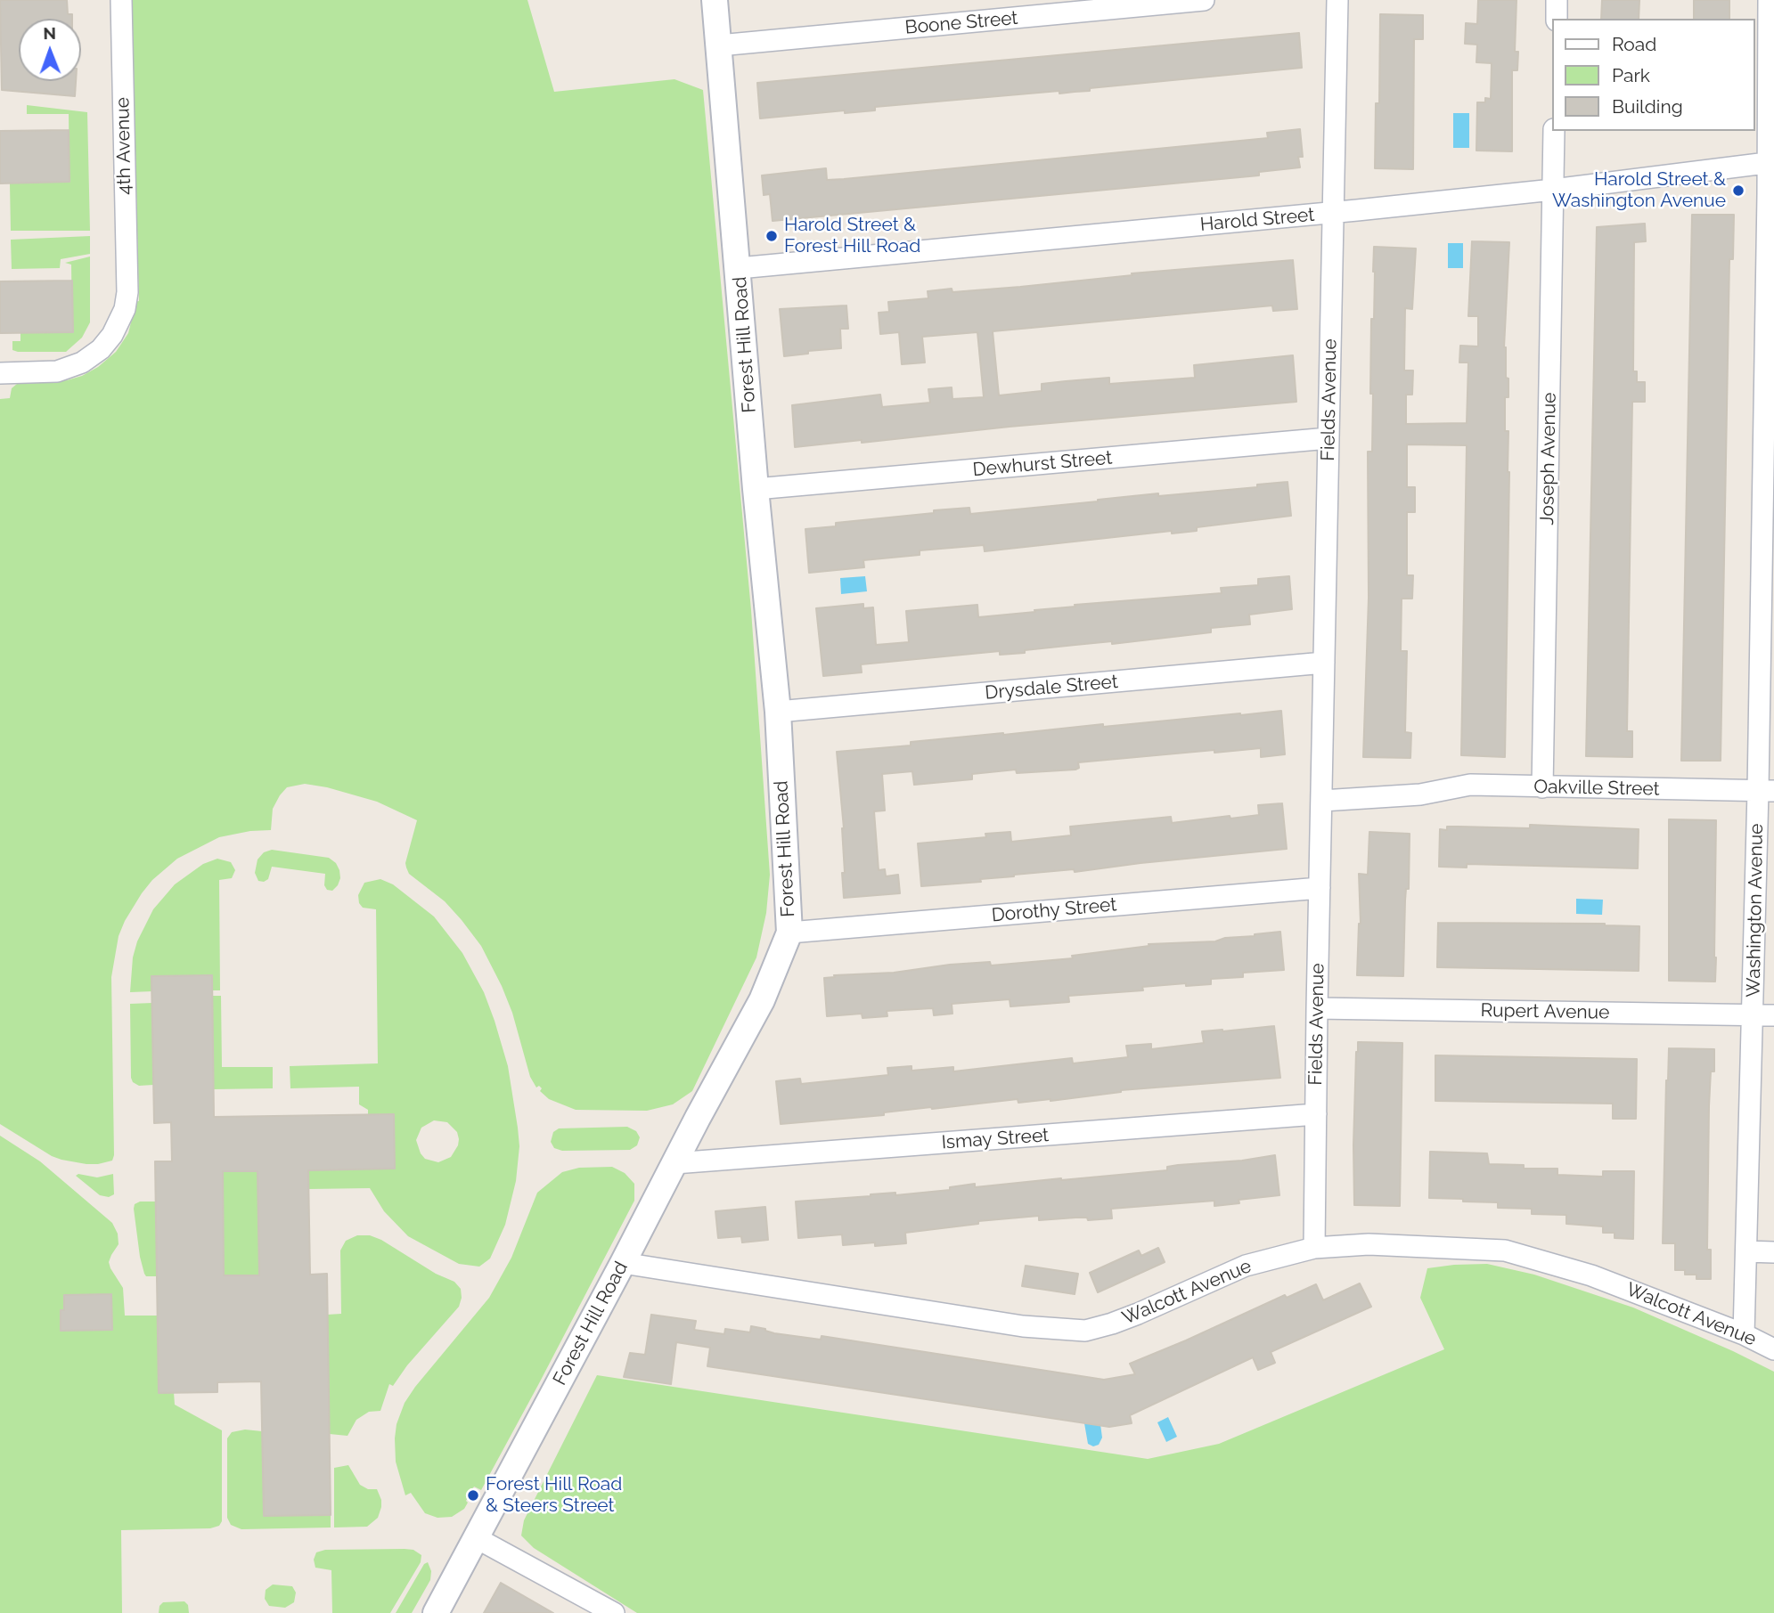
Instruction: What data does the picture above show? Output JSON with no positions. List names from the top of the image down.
{
  "streets": {
    "street": [
      "Boone Street",
      "4th Avenue",
      "Harold Street",
      "Forest Hill Road",
      "Fields Avenue",
      "Joseph Avenue",
      "Dewhurst Street",
      "Drysdale Street",
      "Oakville Street",
      "Dorothy Street",
      "Washington Avenue",
      "Rupert Avenue",
      "Ismay Street",
      "Walcott Avenue"
    ]
  },
  "crossings": [
    ["Boone Street", "Forest Hill Road"],
    ["Harold Street", "Forest Hill Road"],
    ["Harold Street", "Fields Avenue"],
    ["Harold Street", "Joseph Avenue"],
    ["Harold Street", "Washington Avenue"],
    ["Forest Hill Road", "Dewhurst Street"],
    ["Forest Hill Road", "Drysdale Street"],
    ["Forest Hill Road", "Dorothy Street"],
    ["Forest Hill Road", "Ismay Street"],
    ["Forest Hill Road", "Walcott Avenue"],
    ["Fields Avenue", "Dewhurst Street"],
    ["Fields Avenue", "Drysdale Street"],
    ["Fields Avenue", "Oakville Street"],
    ["Fields Avenue", "Dorothy Street"],
    ["Fields Avenue", "Rupert Avenue"],
    ["Fields Avenue", "Ismay Street"],
    ["Fields Avenue", "Walcott Avenue"],
    ["Joseph Avenue", "Oakville Street"],
    ["Oakville Street", "Washington Avenue"],
    ["Washington Avenue", "Rupert Avenue"],
    ["Washington Avenue", "Walcott Avenue"]
  ],
  "places": ["Harold Street & Washington Avenue", "Harold Street & Forest Hill Road", "Forest Hill Road & Steers Street"],
  "legend": ["Road", "Park", "Building"],
  "north": "top"
}
